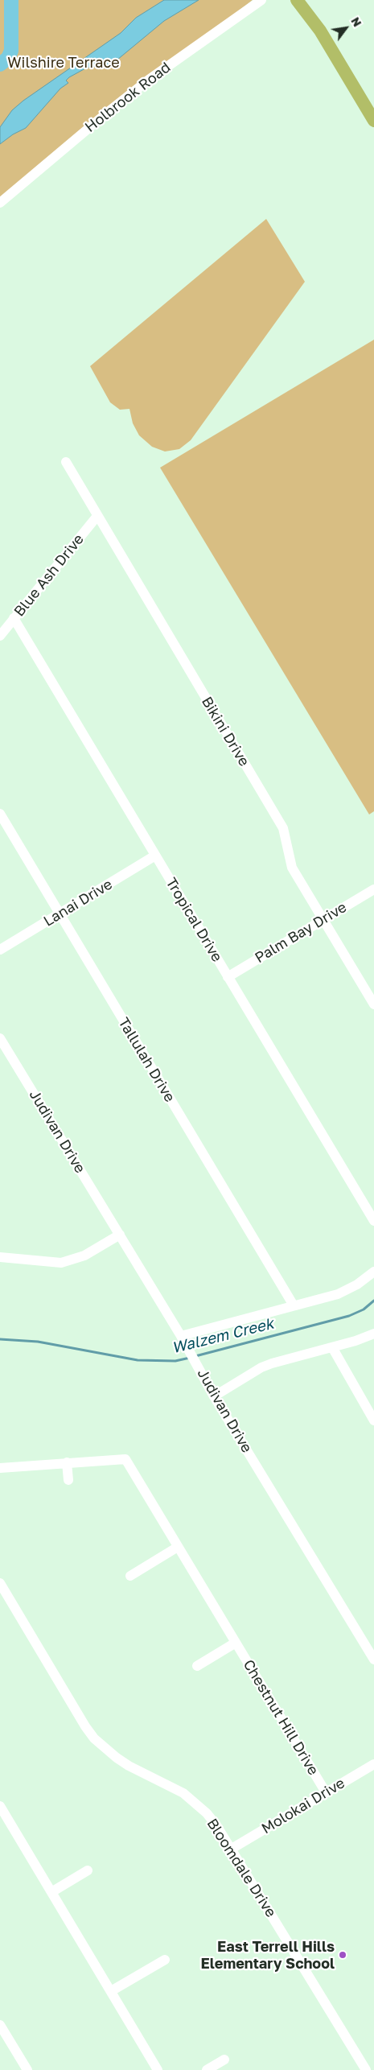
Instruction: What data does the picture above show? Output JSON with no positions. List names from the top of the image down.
{
  "streets": {
    "street": [
      "Holbrook Road",
      "Blue Ash Drive",
      "Bikini Drive",
      "Lanai Drive",
      "Tropical Drive",
      "Palm Bay Drive",
      "Tallulah Drive",
      "Judivan Drive",
      "Chestnut Hill Drive",
      "Molokai Drive",
      "Bloomdale Drive"
    ]
  },
  "crossings": [
    ["Blue Ash Drive", "Bikini Drive"],
    ["Blue Ash Drive", "Tropical Drive"],
    ["Bikini Drive", "Palm Bay Drive"],
    ["Lanai Drive", "Tropical Drive"],
    ["Lanai Drive", "Tallulah Drive"],
    ["Tropical Drive", "Palm Bay Drive"],
    ["Chestnut Hill Drive", "Molokai Drive"],
    ["Molokai Drive", "Bloomdale Drive"]
  ],
  "water": ["Walzem Creek"],
  "parks": ["Wilshire Terrace"],
  "places": ["East Terrell Hills Elementary School"],
  "north": "top right"
}
